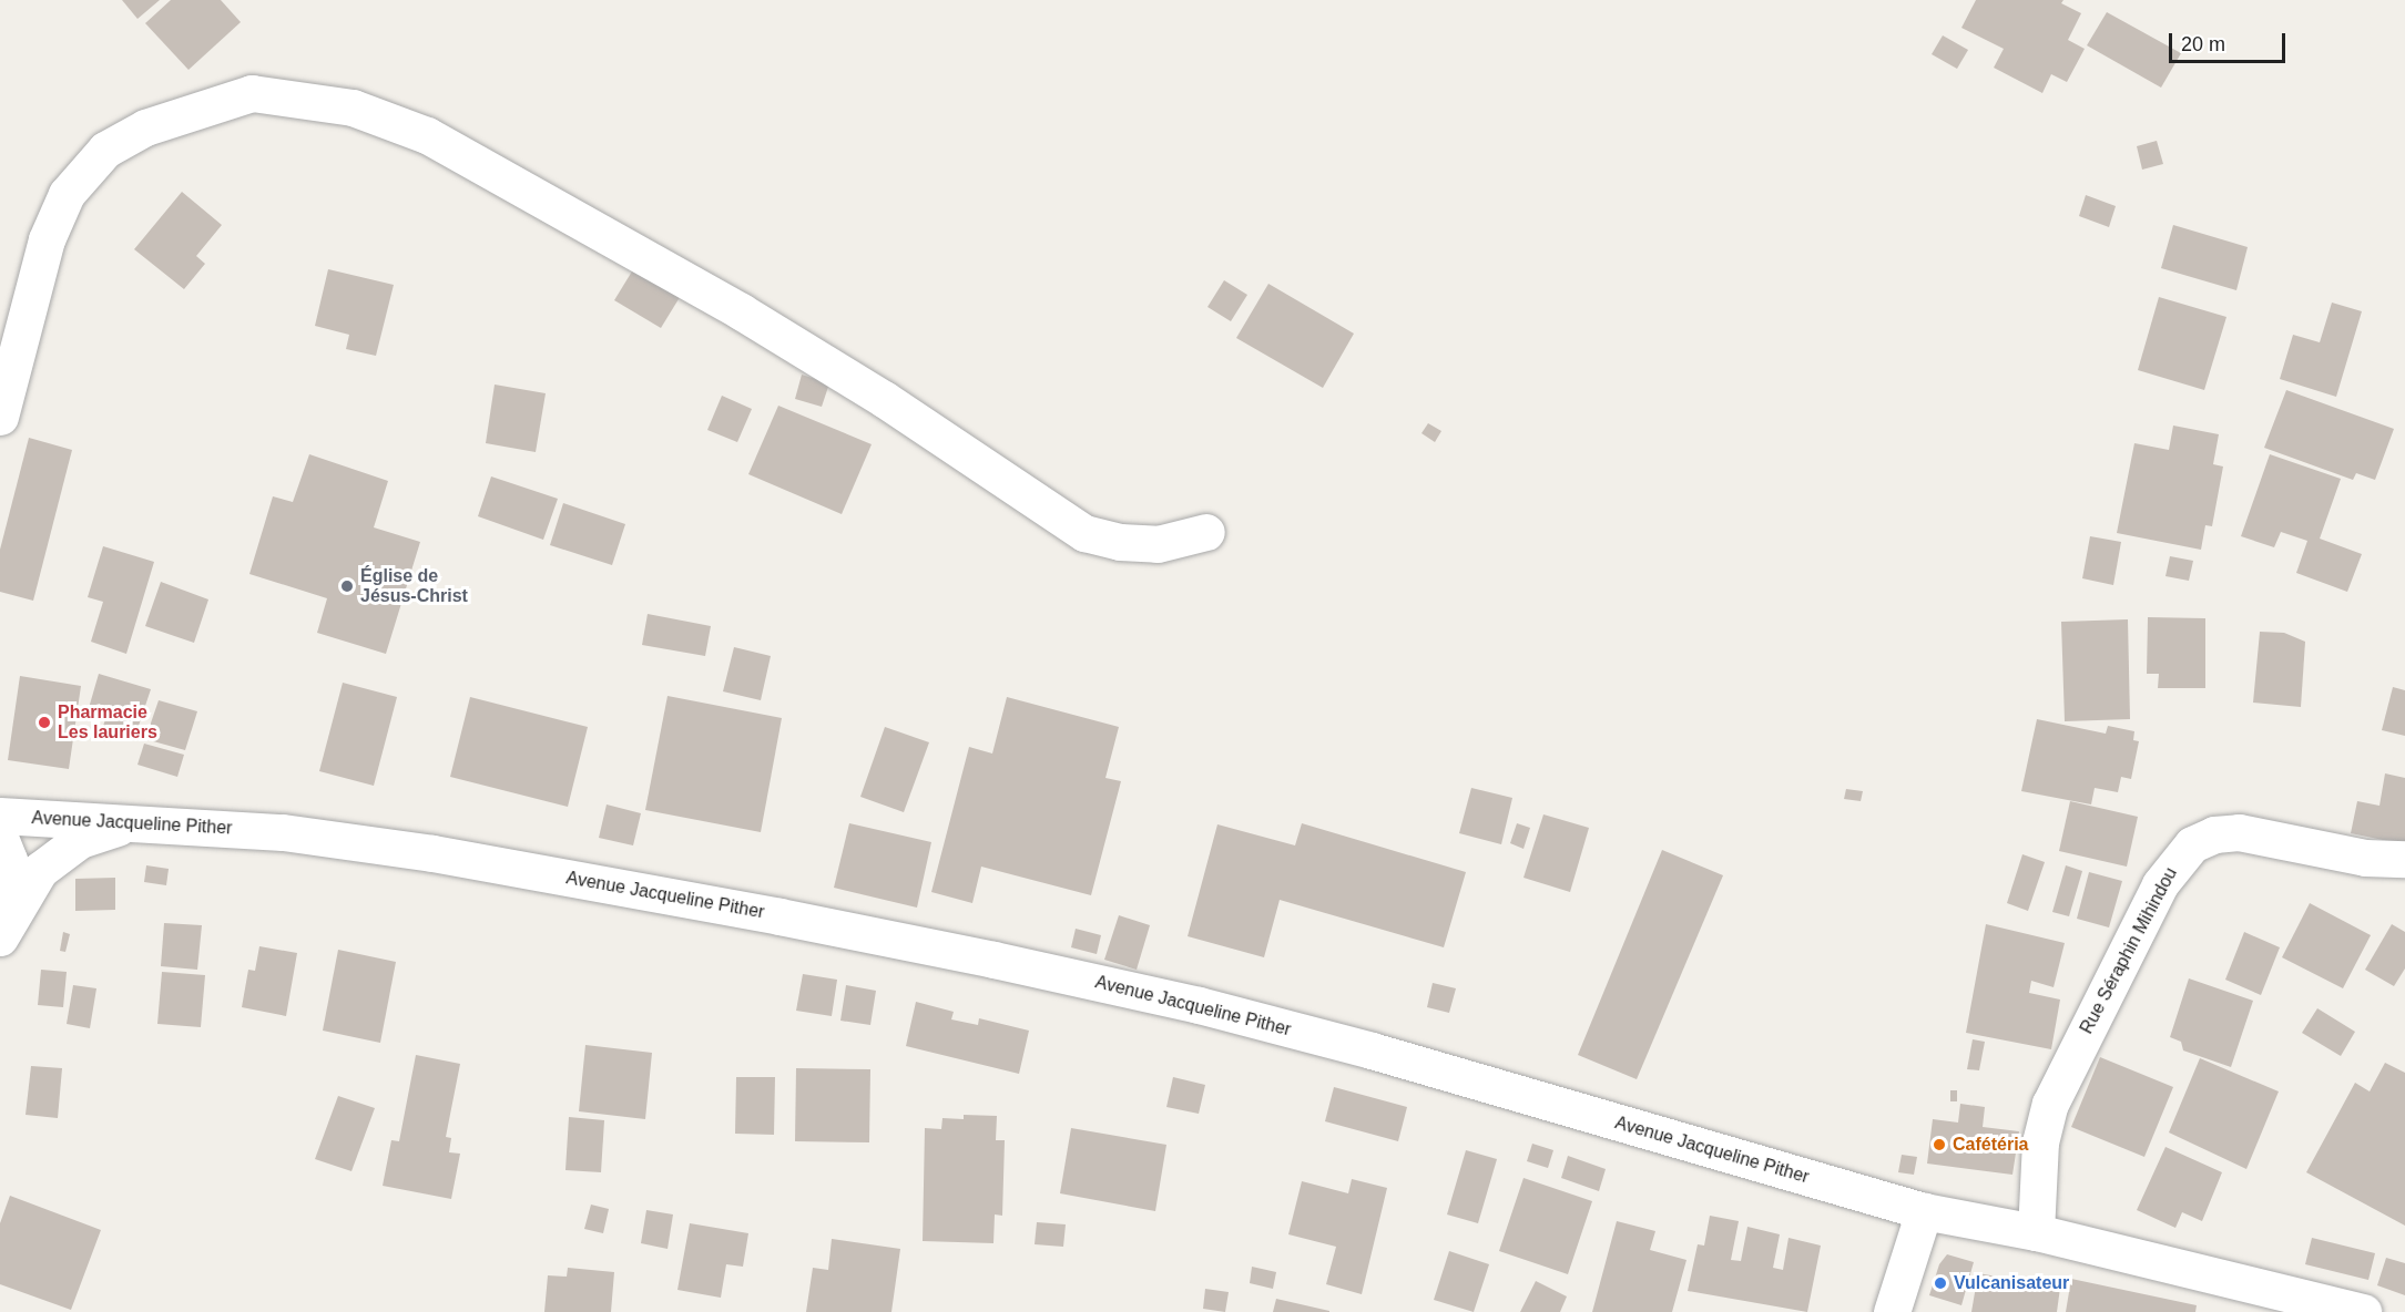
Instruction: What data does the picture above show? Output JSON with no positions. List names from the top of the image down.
{
  "streets": {
    "street": ["Avenue Jacqueline Pither", "Rue Séraphin Mihindou"]
  },
  "crossings": [
    ["Avenue Jacqueline Pither", "Rue Séraphin Mihindou"]
  ],
  "places": [
    "Église de Jésus-Christ",
    "Pharmacie Les lauriers",
    "Cafétéria",
    "Vulcanisateur"
  ],
  "scale_bar": "20 m"
}
